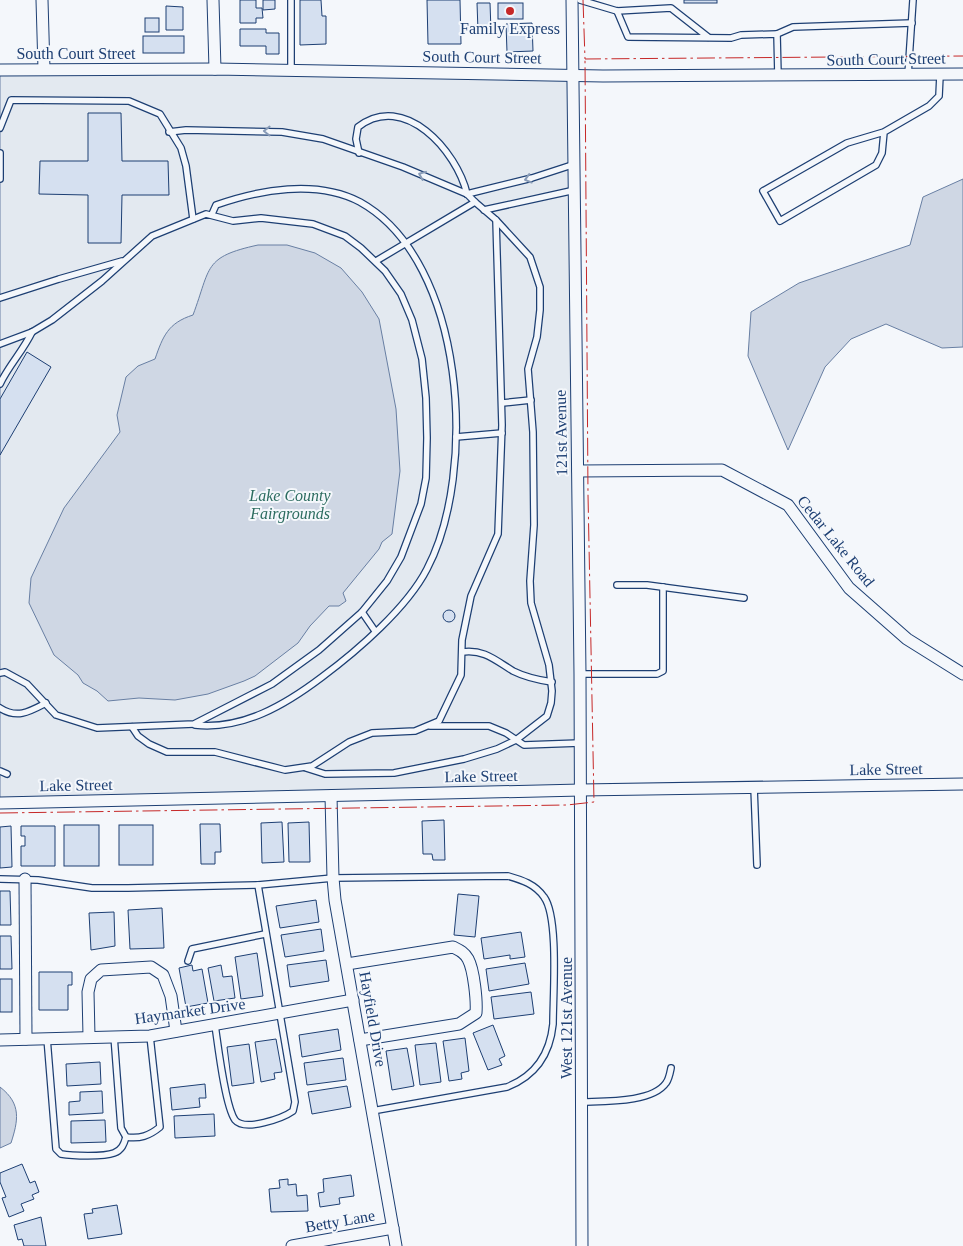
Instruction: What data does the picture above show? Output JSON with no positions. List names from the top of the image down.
{
  "streets": {
    "street": [
      "South Court Street",
      "121st Avenue",
      "Cedar Lake Road",
      "Lake Street",
      "Haymarket Drive",
      "West 121st Avenue",
      "Hayfield Drive",
      "Betty Lane"
    ]
  },
  "crossings": [
    ["South Court Street", "121st Avenue"],
    ["121st Avenue", "Cedar Lake Road"],
    ["121st Avenue", "Lake Street"],
    ["121st Avenue", "West 121st Avenue"],
    ["Lake Street", "West 121st Avenue"],
    ["Lake Street", "Hayfield Drive"],
    ["Haymarket Drive", "Hayfield Drive"],
    ["Hayfield Drive", "Betty Lane"]
  ],
  "parks": ["Lake County Fairgrounds"],
  "places": ["Family Express"]
}
